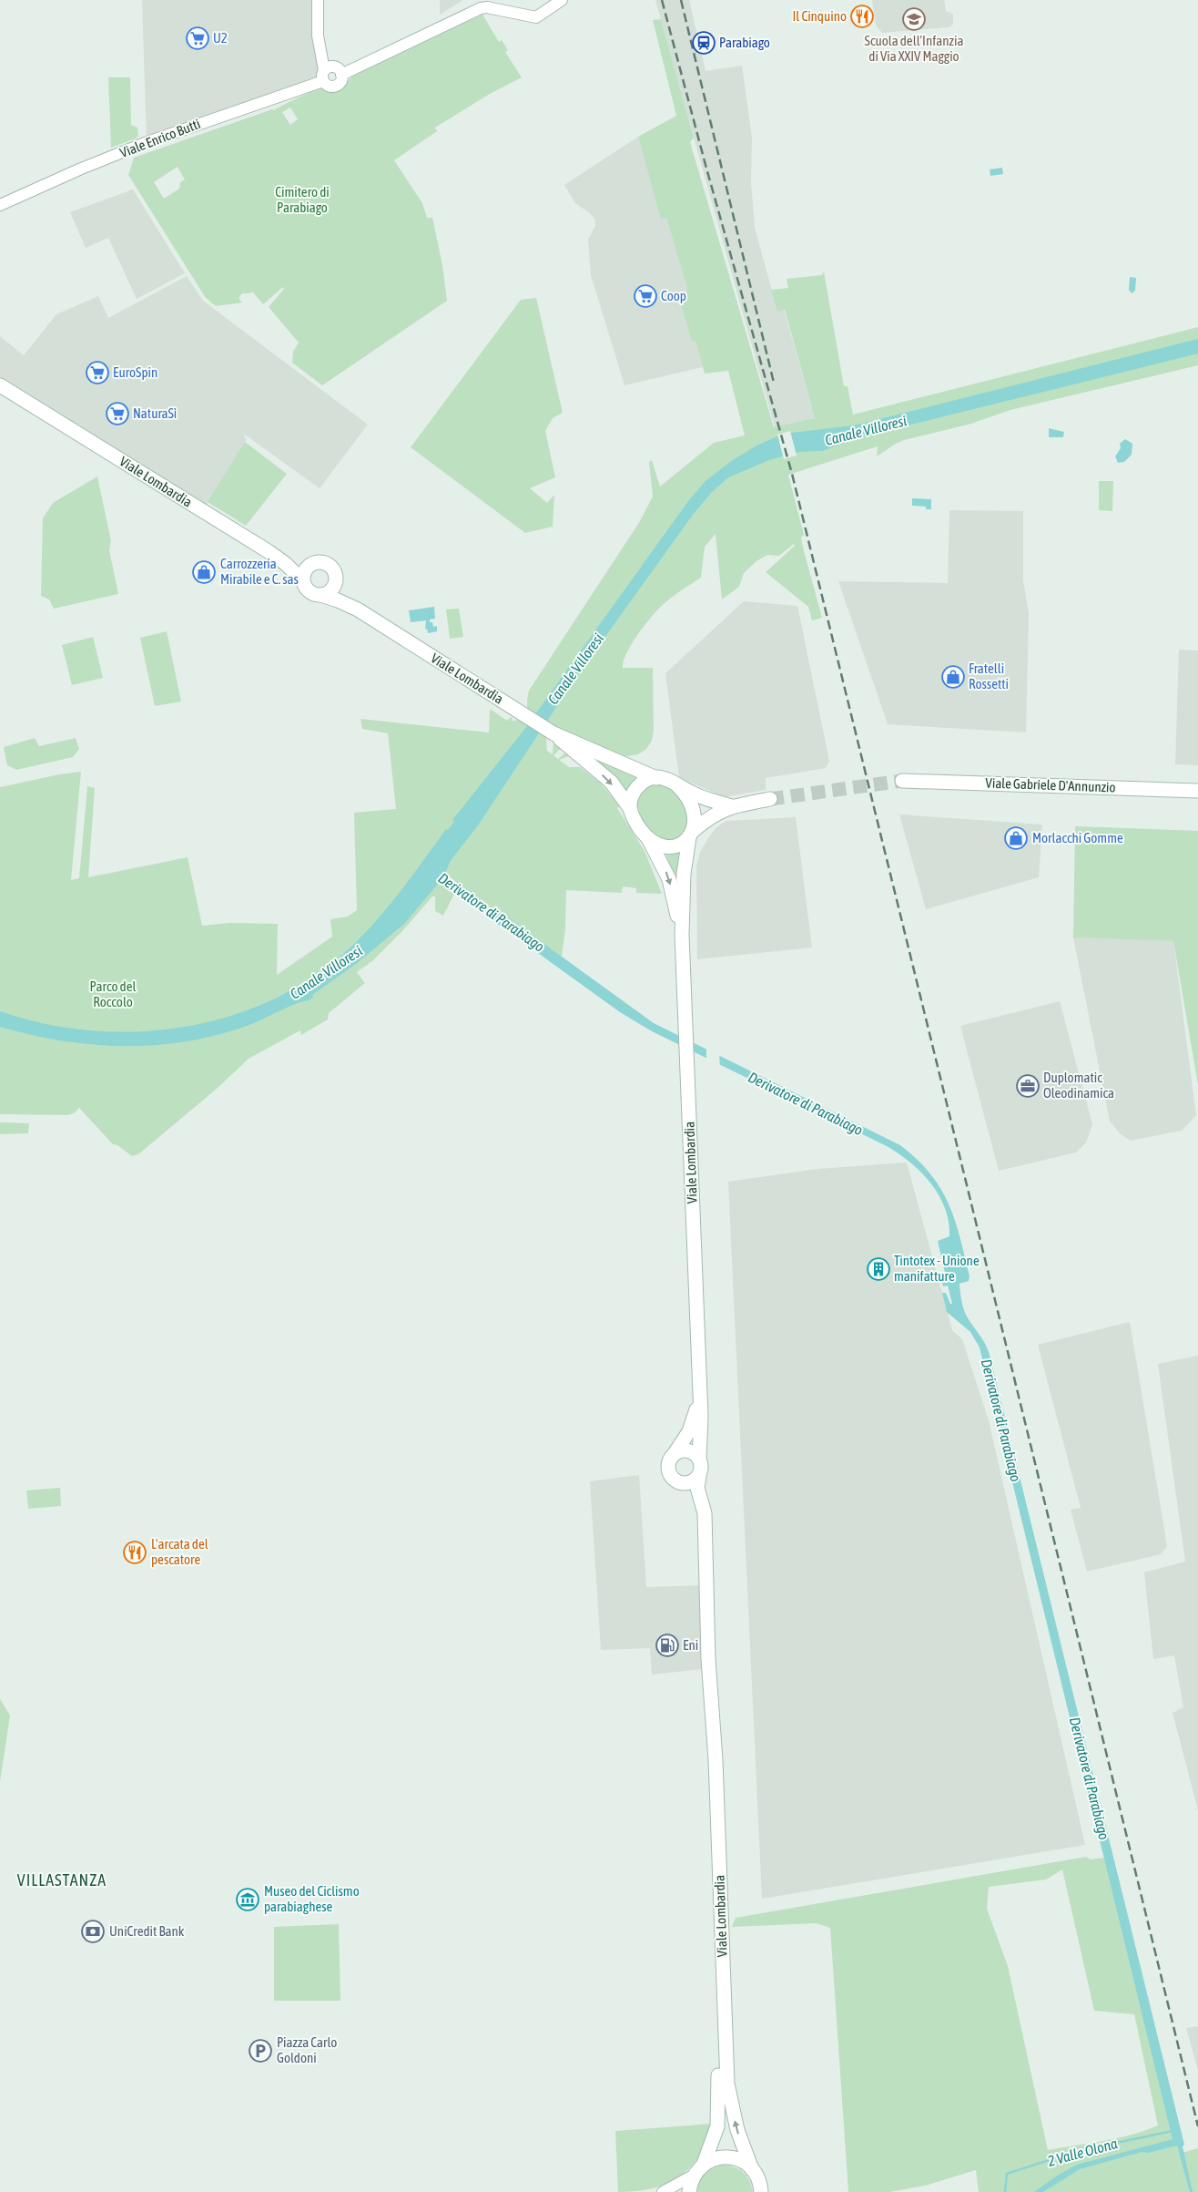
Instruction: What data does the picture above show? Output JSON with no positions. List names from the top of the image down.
{
  "streets": {
    "main road": ["Viale Lombardia", "Viale Gabriele D'Annunzio"],
    "street": ["Viale Enrico Butti"]
  },
  "districts": ["VILLASTANZA"],
  "water": ["Canale Villoresi", "Derivatore di Parabiago", "2 Valle Olona"],
  "parks": ["Cimitero di Parabiago", "Parco del Roccolo"],
  "places": {
    "restaurant": ["Il Cinquino", "L'arcata del pescatore"],
    "school or university": ["Scuola dell'Infanzia di Via XXIV Maggio"],
    "supermarket": [
      "U2",
      "Coop",
      "EuroSpin",
      "NaturaSì"
    ],
    "station": ["Parabiago"],
    "shop": ["Carrozzeria Mirabile e C. sas", "Fratelli Rossetti", "Morlacchi Gomme"],
    "office": ["Duplomatic Oleodinamica"],
    "building": ["Tintotex - Unione manifatture"],
    "fuel station": ["Eni"],
    "museum": ["Museo del Ciclismo parabiaghese"],
    "bank": ["UniCredit Bank"],
    "parking": ["Piazza Carlo Goldoni"]
  }
}
